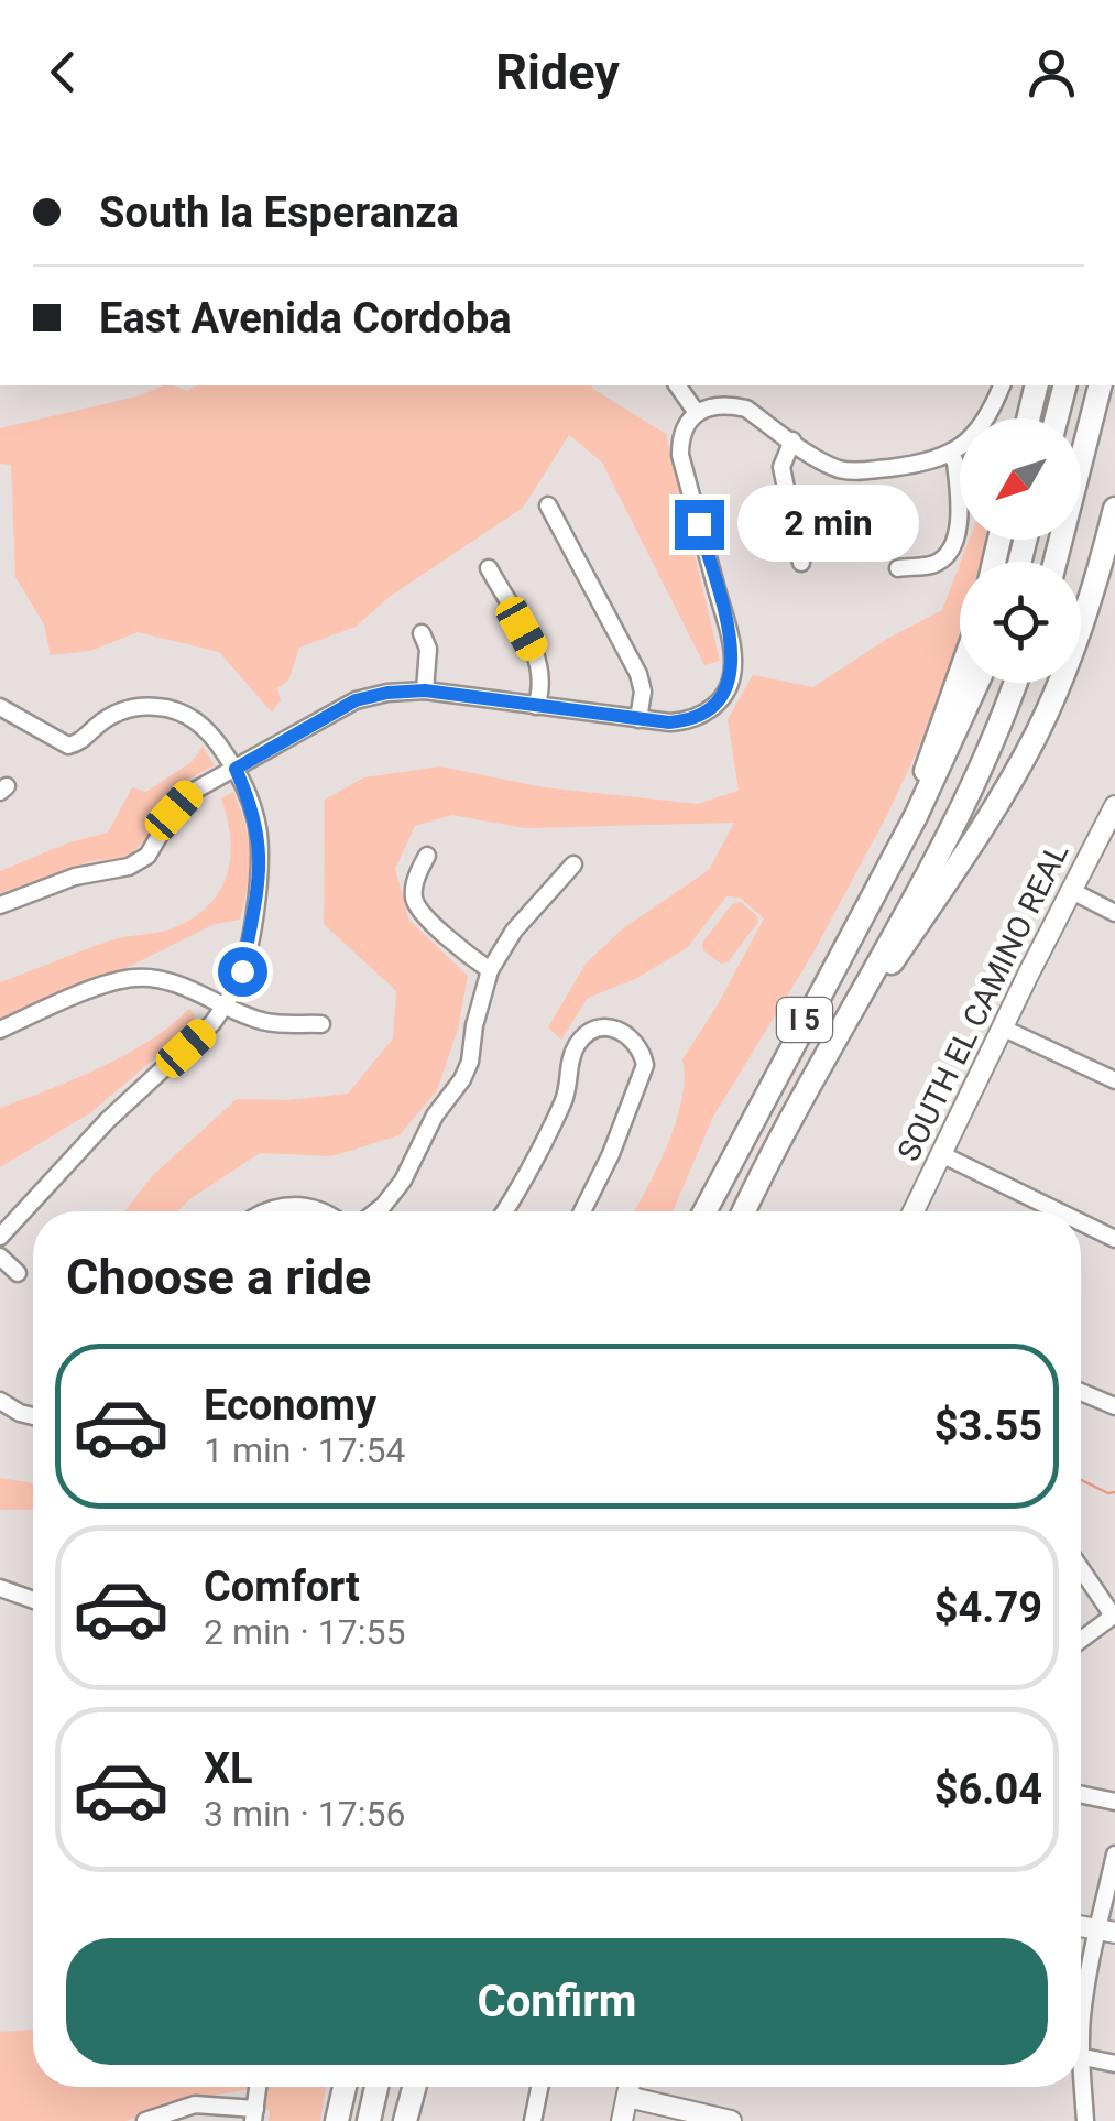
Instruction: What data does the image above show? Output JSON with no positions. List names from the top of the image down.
{
  "streets": {
    "highway": ["I 5"],
    "main road": ["SOUTH EL CAMINO REAL"]
  },
  "north": "bottom left",
  "page": {
    "header": "Ridey",
    "banner": ["South la Esperanza", "East Avenida Cordoba"],
    "bubble": "2 min",
    "heading": "Choose a ride",
    "list": [
      {
        "name": "Economy",
        "note": "1 min · 17:54",
        "value": "$3.55"
      },
      {
        "name": "Comfort",
        "note": "2 min · 17:55",
        "value": "$4.79"
      },
      {
        "name": "XL",
        "note": "3 min · 17:56",
        "value": "$6.04"
      }
    ],
    "buttons": "Confirm"
  }
}
